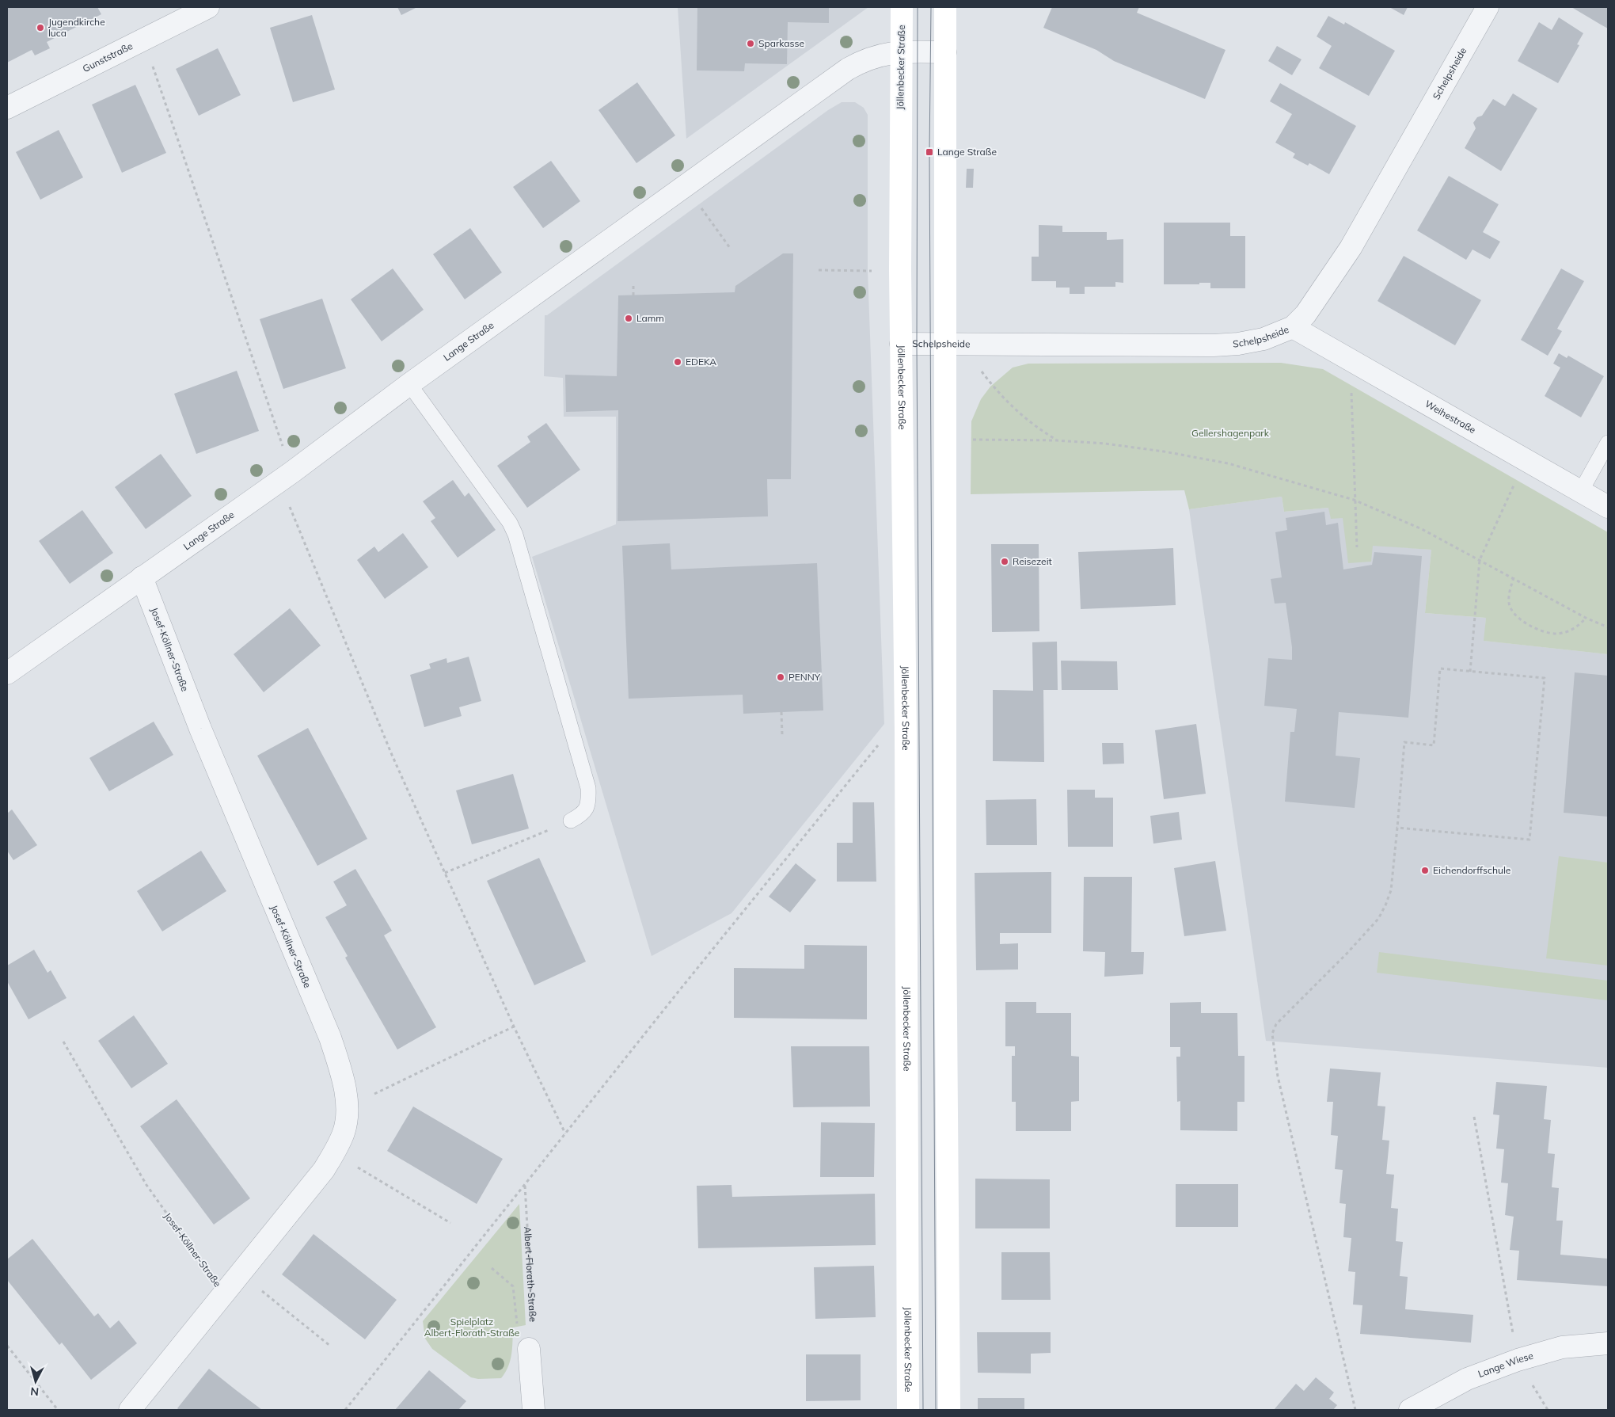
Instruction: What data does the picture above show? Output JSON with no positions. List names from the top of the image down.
{
  "streets": {
    "main road": ["Jöllenbecker Straße"],
    "street": [
      "Gunststraße",
      "Schelpsheide",
      "Lange Straße",
      "Weihestraße",
      "Josef-Köllner-Straße",
      "Lange Wiese"
    ],
    "path": ["Albert-Florath-Straße"]
  },
  "crossings": [
    ["Jöllenbecker Straße", "Schelpsheide"],
    ["Jöllenbecker Straße", "Lange Straße"],
    ["Schelpsheide", "Weihestraße"],
    ["Lange Straße", "Josef-Köllner-Straße"]
  ],
  "parks": ["Gellershagenpark", "Spielplatz Albert-Florath-Straße"],
  "places": {
    "other": [
      "Jugendkirche luca",
      "Sparkasse",
      "Lamm",
      "EDEKA",
      "Reisezeit",
      "PENNY",
      "Eichendorffschule"
    ],
    "transit": ["Lange Straße"]
  },
  "north": "bottom"
}
